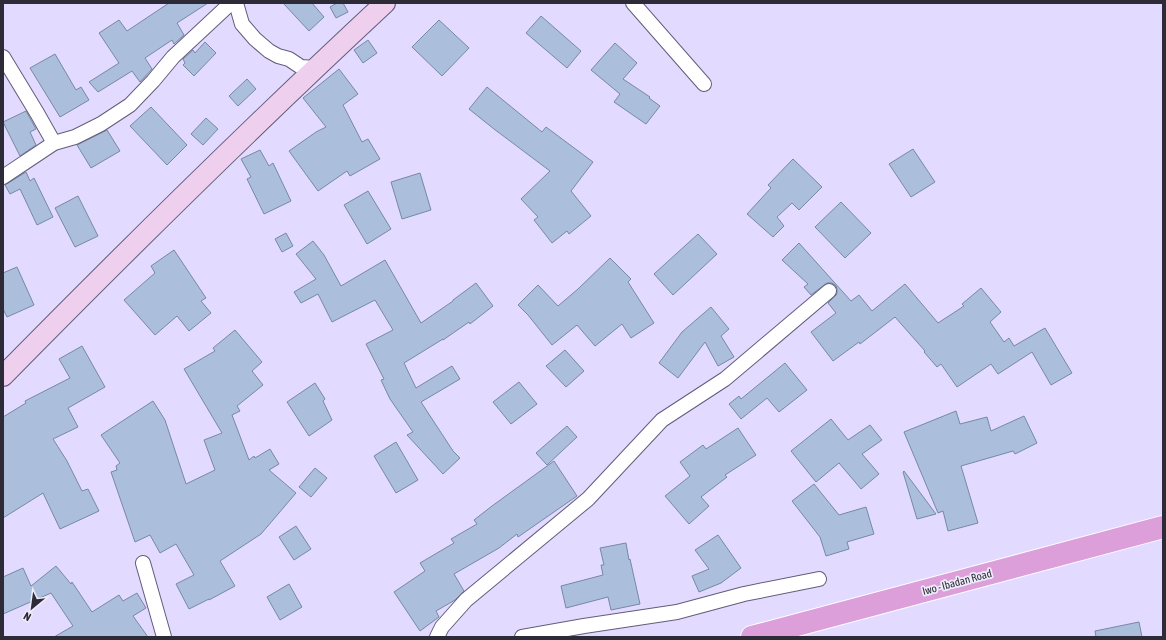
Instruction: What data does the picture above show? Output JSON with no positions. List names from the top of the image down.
{
  "streets": {
    "main road": ["Iwo - Ibadan Road"]
  },
  "north": "bottom left"
}
